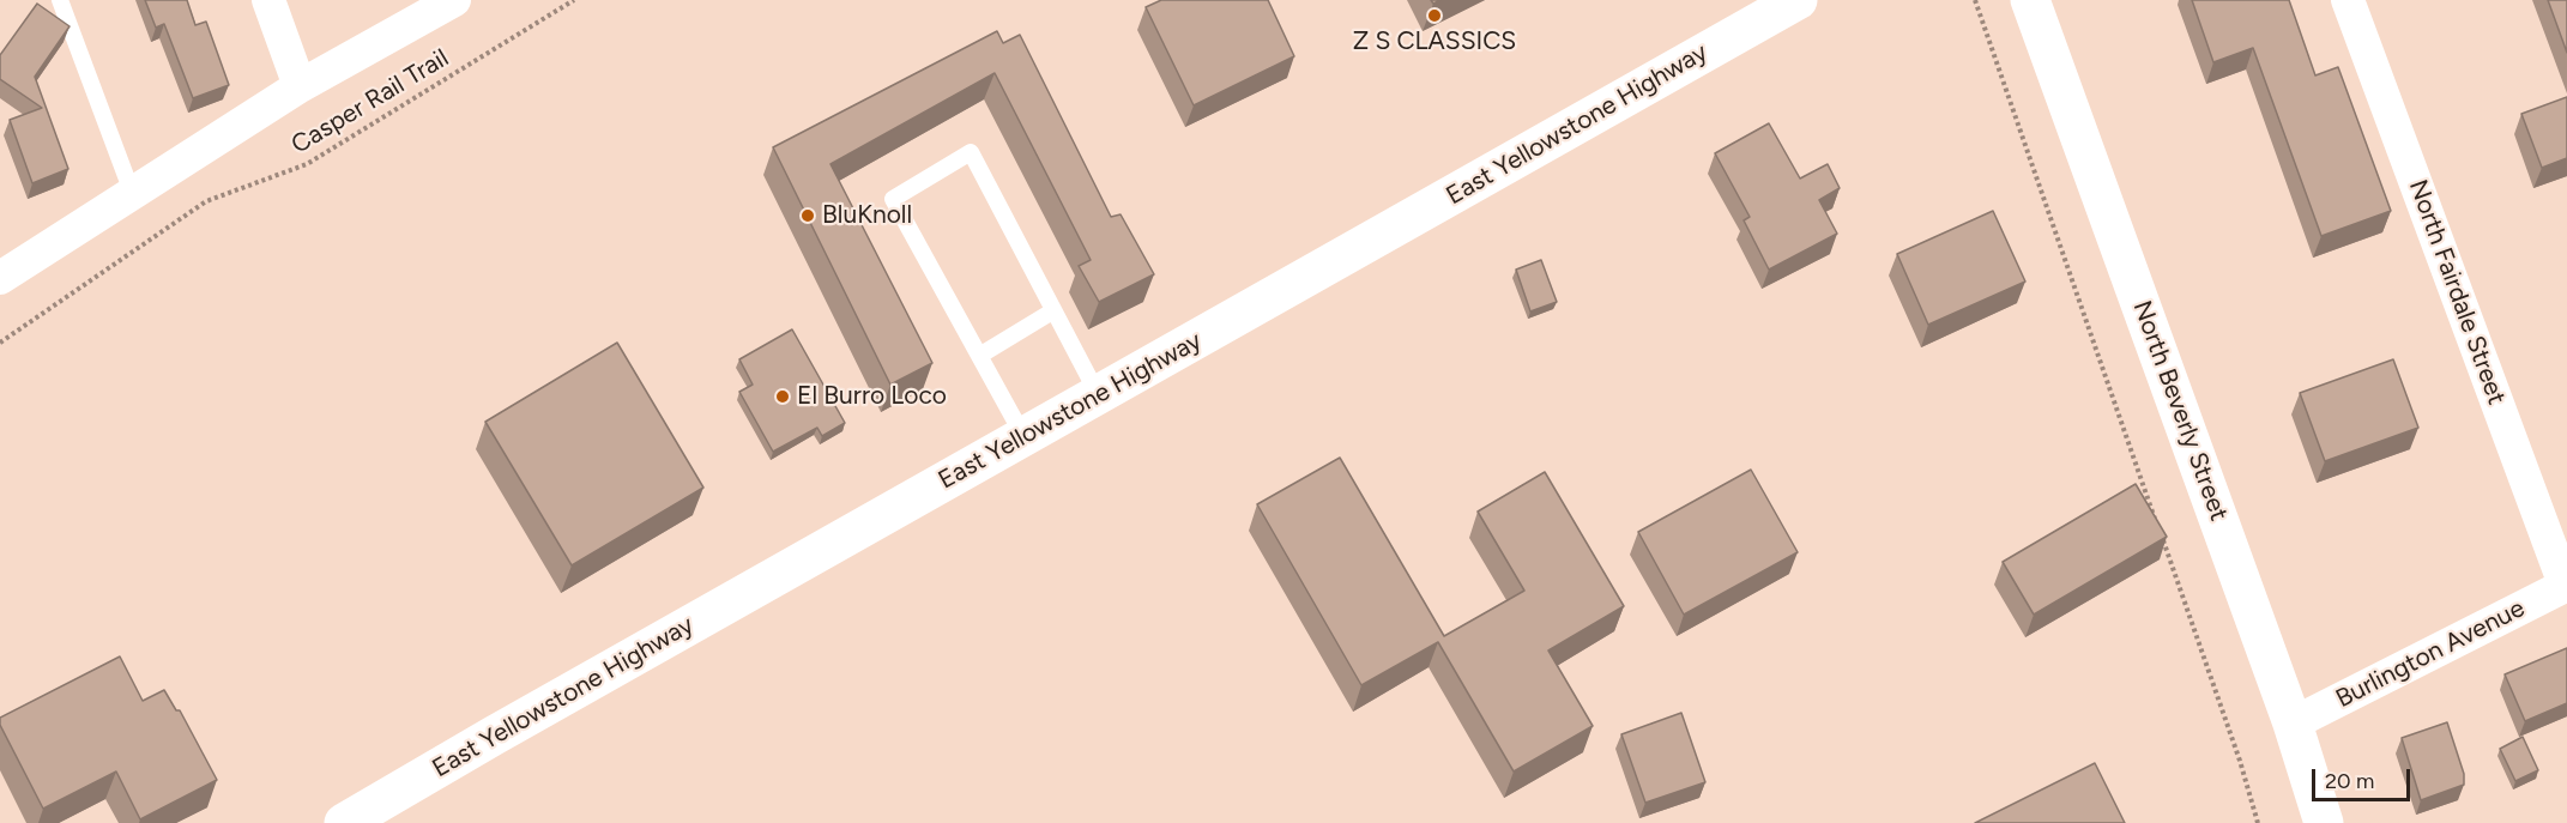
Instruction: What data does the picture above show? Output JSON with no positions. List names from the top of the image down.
{
  "streets": {
    "main road": ["East Yellowstone Highway", "North Beverly Street"],
    "street": ["North Fairdale Street", "Burlington Avenue"],
    "path": ["Casper Rail Trail"]
  },
  "crossings": [
    ["North Fairdale Street", "Burlington Avenue"],
    ["North Beverly Street", "Burlington Avenue"]
  ],
  "places": ["Z S CLASSICS", "BluKnoll", "El Burro Loco"],
  "scale_bar": "20 m"
}
